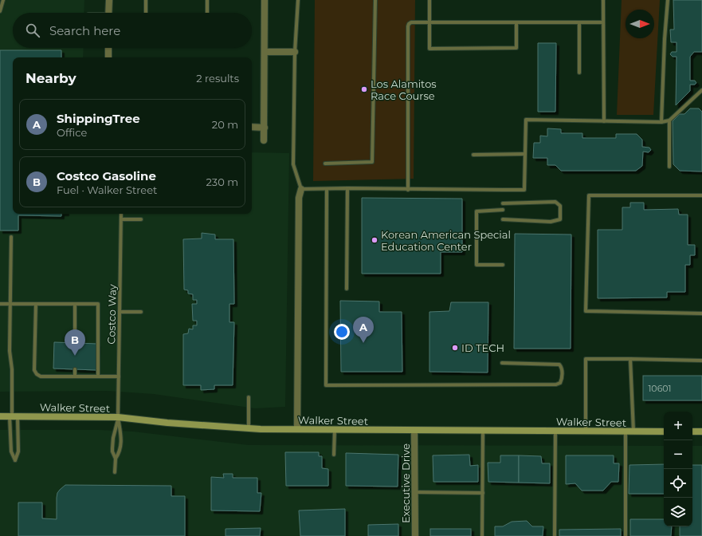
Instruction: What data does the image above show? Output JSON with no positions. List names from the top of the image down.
{
  "streets": {
    "main road": ["Walker Street"],
    "street": ["Executive Drive"],
    "lane": ["Costco Way"]
  },
  "crossings": [
    ["Costco Way", "Walker Street"],
    ["Walker Street", "Executive Drive"]
  ],
  "places": ["Los Alamitos Race Course", "Korean American Special Education Center", "ID TECH"],
  "house_numbers": ["10601"],
  "north": "right",
  "page": {
    "search": "Search here",
    "heading": ["Nearby", "2 results"],
    "list": [
      {
        "mark": "A",
        "name": "ShippingTree",
        "note": "Office",
        "value": "20 m"
      },
      {
        "mark": "B",
        "name": "Costco Gasoline",
        "note": "Fuel · Walker Street",
        "value": "230 m"
      }
    ],
    "pins": ["A", "B"],
    "map_buttons": ["+", "−"]
  }
}
